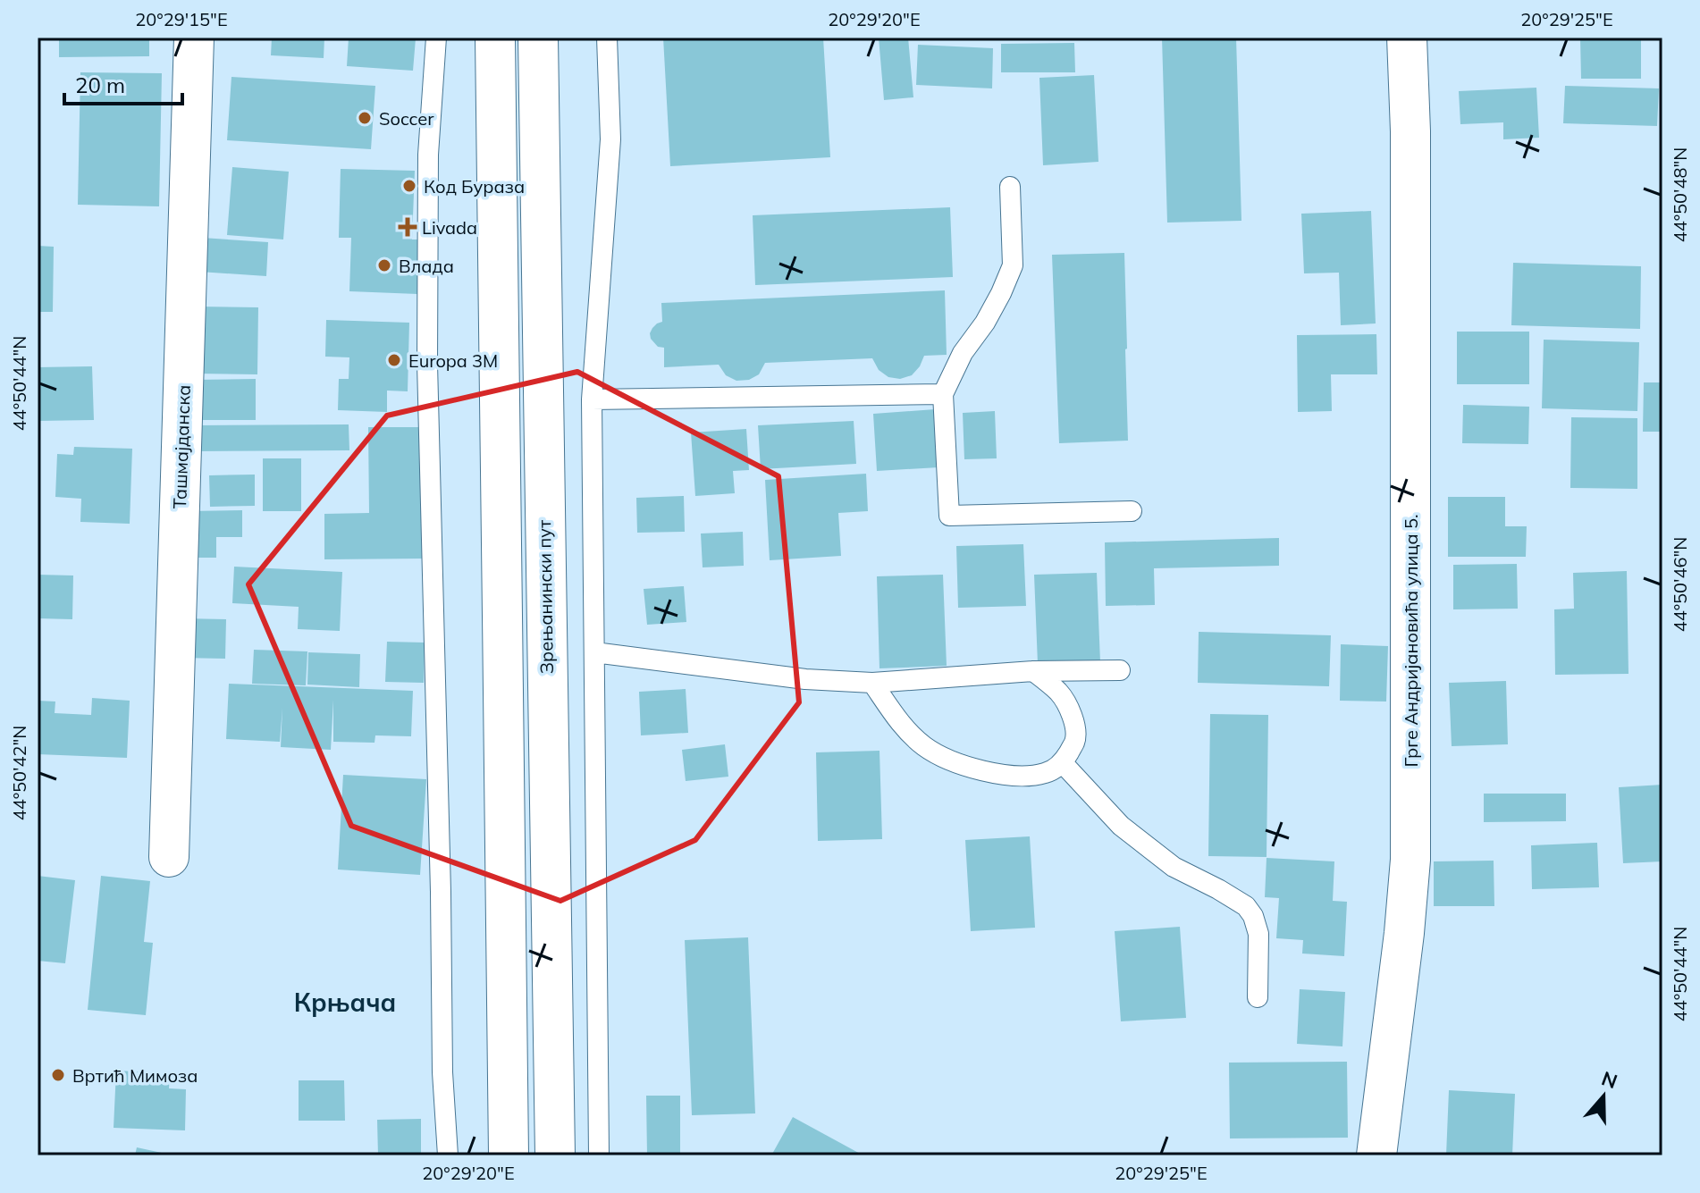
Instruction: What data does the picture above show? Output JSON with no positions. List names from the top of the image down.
{
  "streets": {
    "main road": ["Ташмајданска", "Зрењанински пут", "Грге Андријановића улица 5."]
  },
  "districts": ["Крњача"],
  "places": {
    "other": [
      "Soccer",
      "Код Бураза",
      "Влада",
      "Europa 3M",
      "Вртић Мимоза"
    ],
    "health": ["Livada"]
  },
  "scale_bar": "20 m",
  "north": "top",
  "coordinates": [
    "20°29'15\"E",
    "20°29'20\"E",
    "20°29'25\"E",
    "44°50'48\"N",
    "44°50'44\"N",
    "44°50'46\"N",
    "44°50'42\"N"
  ]
}
